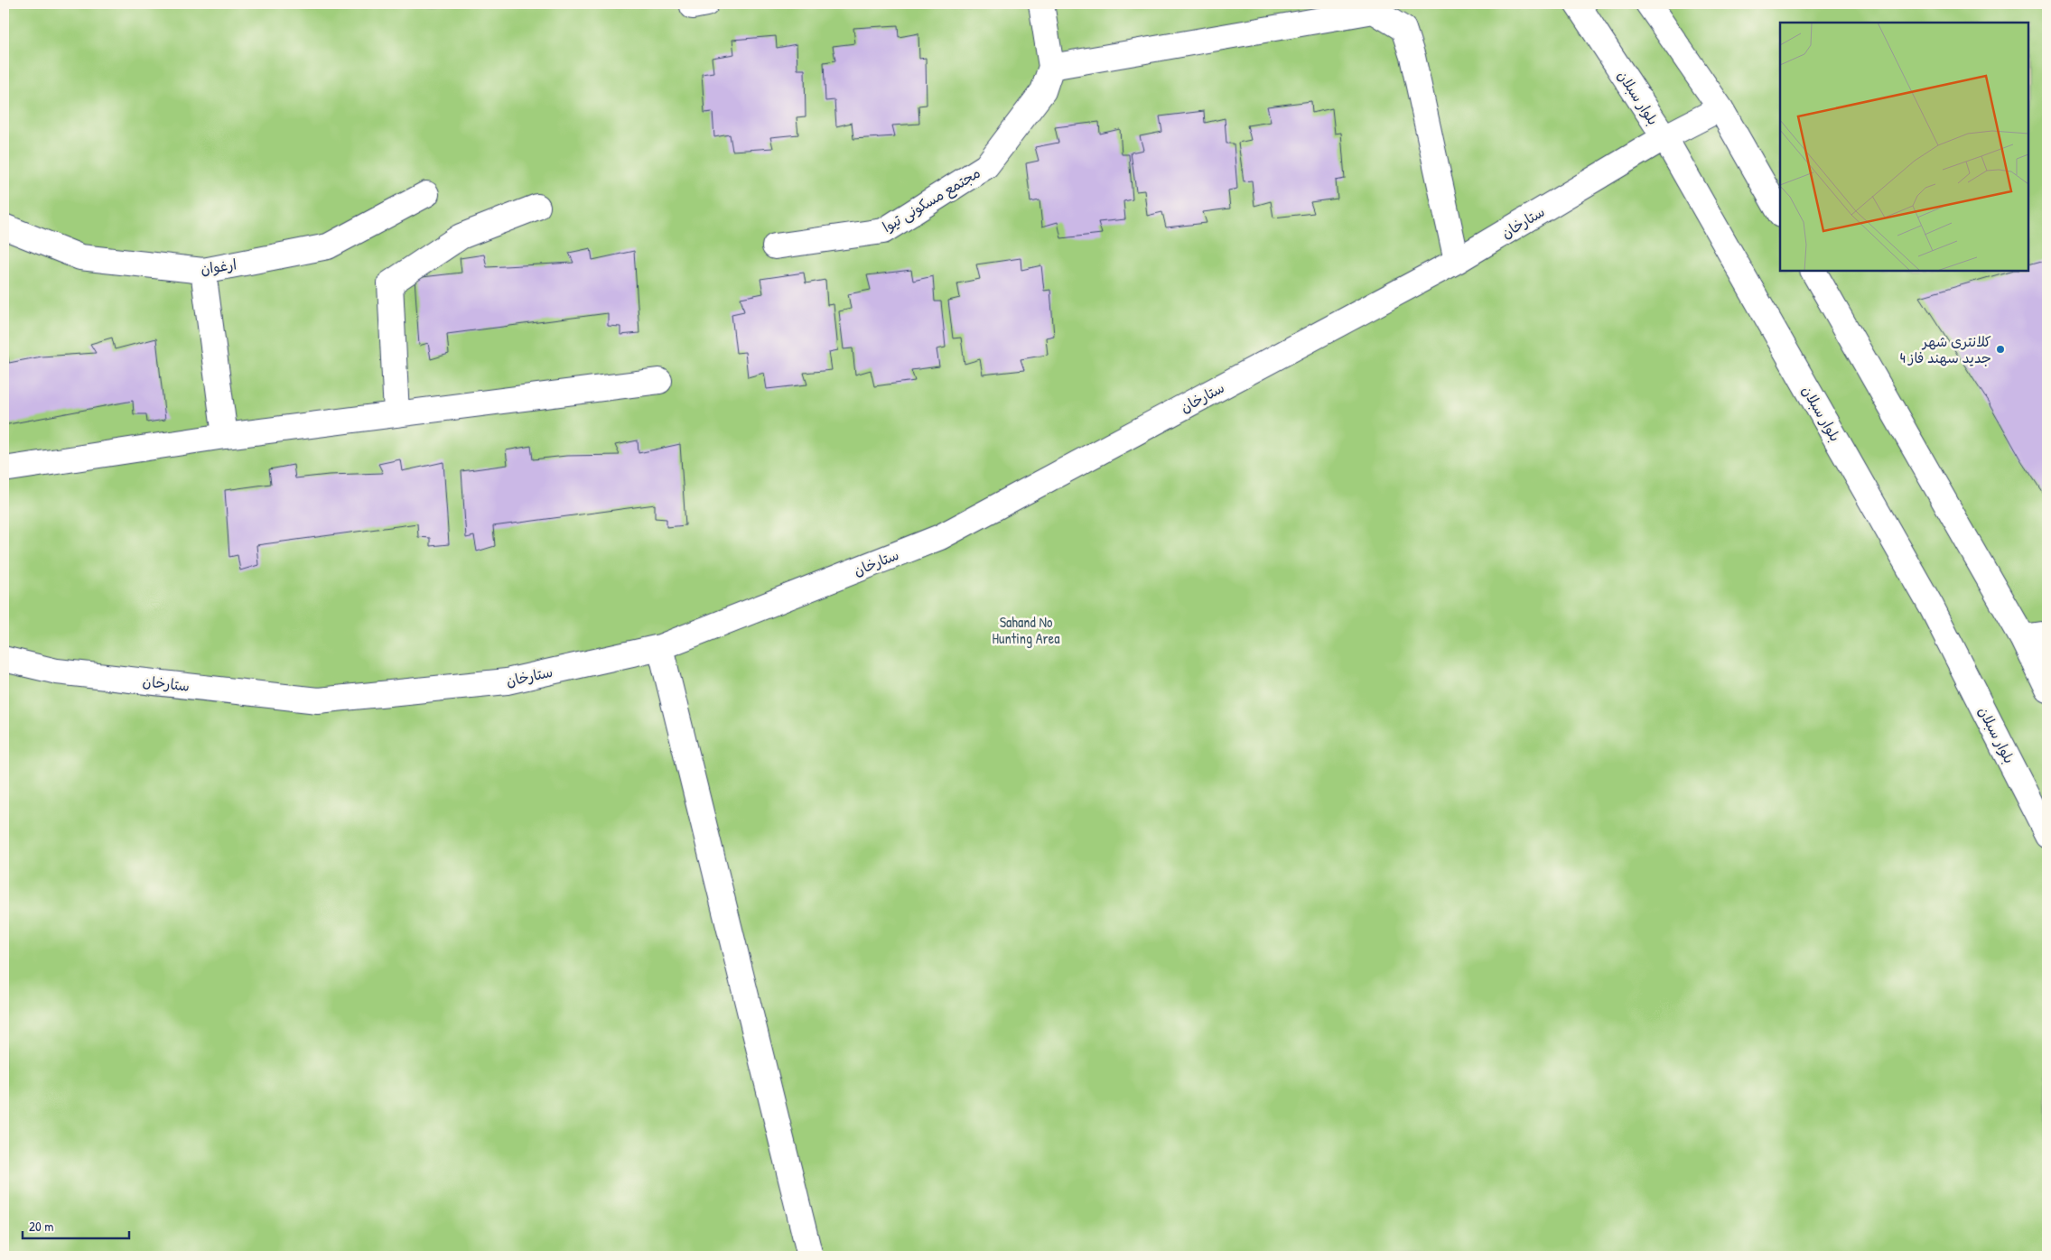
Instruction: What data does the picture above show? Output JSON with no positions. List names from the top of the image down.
{
  "streets": {
    "street": [
      "بلوار سبلان",
      "مجتمع مسکونی تیوا",
      "ستارخان",
      "ارغوان"
    ]
  },
  "crossings": [
    ["بلوار سبلان", "ستارخان"]
  ],
  "parks": ["Sahand No Hunting Area"],
  "places": ["کلانتری شهر جدید سهند فاز 4"],
  "scale_bar": "20 m"
}
